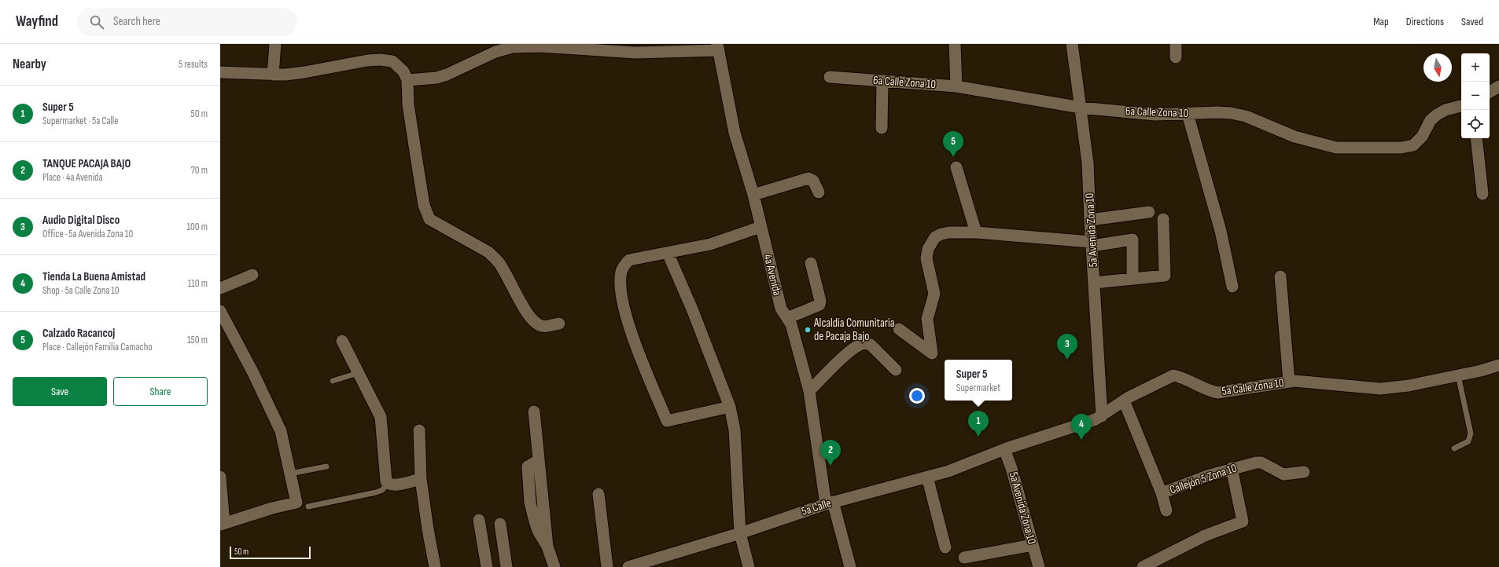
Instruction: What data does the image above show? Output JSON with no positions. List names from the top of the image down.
{
  "streets": {
    "street": [
      "6a Calle Zona 10",
      "5a Avenida Zona 10",
      "4a Avenida",
      "5a Calle Zona 10",
      "Callejón 5 Zona 10",
      "5a Calle"
    ]
  },
  "crossings": [
    ["6a Calle Zona 10", "5a Avenida Zona 10"],
    ["5a Avenida Zona 10", "5a Calle Zona 10"],
    ["5a Avenida Zona 10", "5a Calle"],
    ["4a Avenida", "5a Calle"],
    ["5a Calle Zona 10", "Callejón 5 Zona 10"],
    ["5a Calle Zona 10", "5a Calle"]
  ],
  "places": ["Alcaldia Comunitaria de Pacaja Bajo"],
  "scale_bar": "50 m",
  "north": "bottom",
  "page": {
    "header": "Wayfind",
    "search": "Search here",
    "nav": ["Map", "Directions", "Saved"],
    "heading": ["Nearby", "5 results"],
    "map_buttons": ["+", "−"],
    "list": [
      {
        "mark": "1",
        "name": "Super 5",
        "note": "Supermarket · 5a Calle",
        "value": "50 m"
      },
      {
        "mark": "2",
        "name": "TANQUE PACAJA BAJO",
        "note": "Place · 4a Avenida",
        "value": "70 m"
      },
      {
        "mark": "3",
        "name": "Audio Digital Disco",
        "note": "Office · 5a Avenida Zona 10",
        "value": "100 m"
      },
      {
        "mark": "4",
        "name": "Tienda La Buena Amistad",
        "note": "Shop · 5a Calle Zona 10",
        "value": "110 m"
      },
      {
        "mark": "5",
        "name": "Calzado Racancoj",
        "note": "Place · Callejón Familia Camacho",
        "value": "150 m"
      }
    ],
    "pins": [
      "5",
      "3",
      "1",
      "4",
      "2"
    ],
    "popup": ["Super 5", "Supermarket"],
    "buttons": ["Save", "Share"],
    "scale": "50 m"
  }
}
